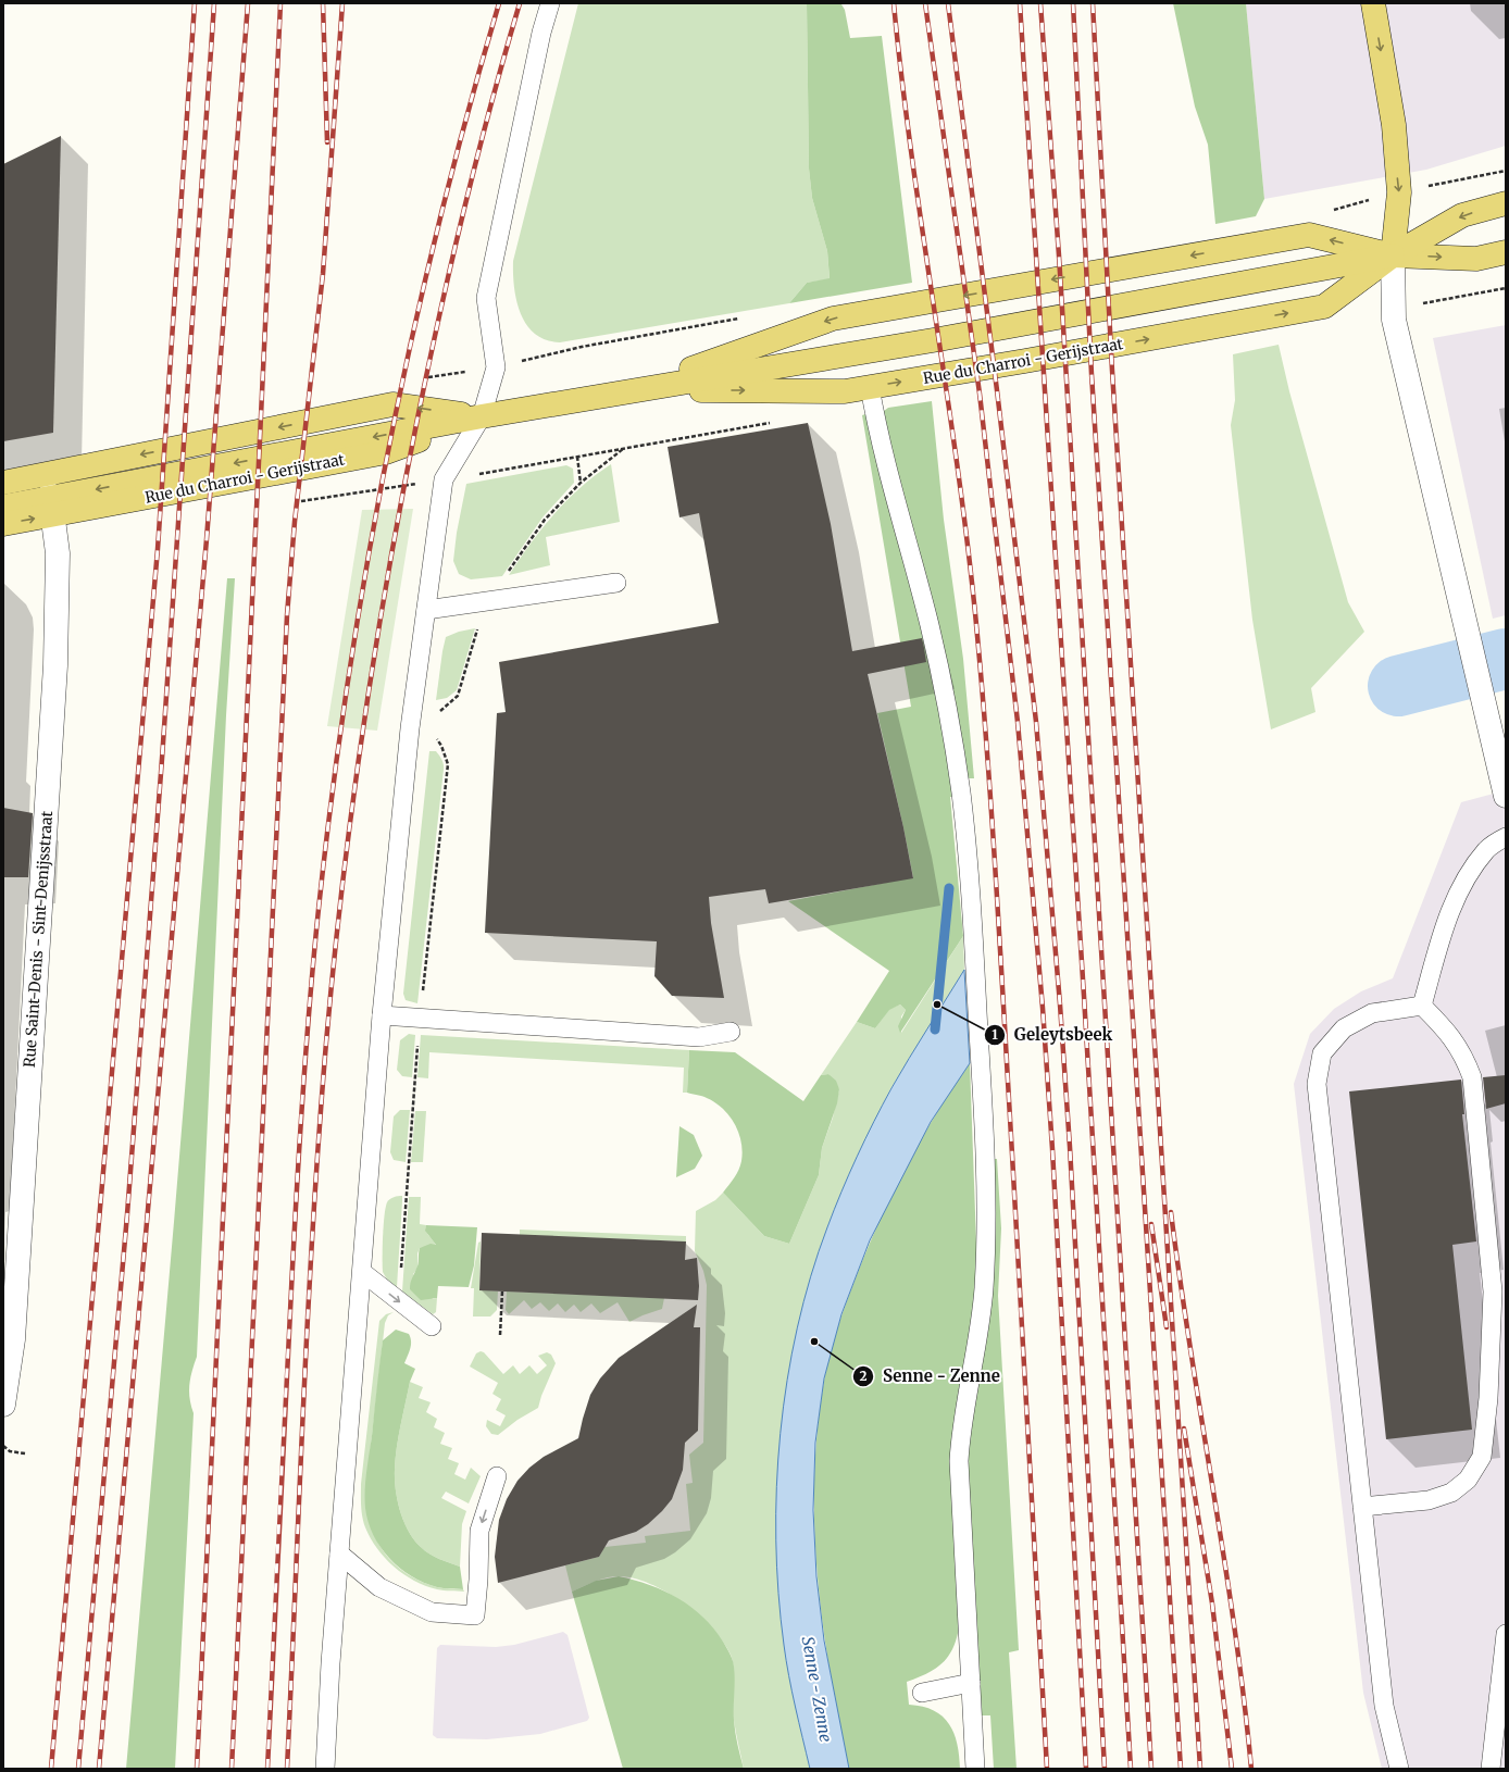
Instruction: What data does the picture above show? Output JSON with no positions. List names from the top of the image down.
{
  "streets": {
    "main road": ["Rue du Charroi - Gerijstraat"],
    "street": ["Rue Saint-Denis - Sint-Denijsstraat"]
  },
  "crossings": [
    ["Rue du Charroi - Gerijstraat", "Rue Saint-Denis - Sint-Denijsstraat"]
  ],
  "water": ["Senne - Zenne"],
  "places": ["Geleytsbeek", "Senne - Zenne"]
}
